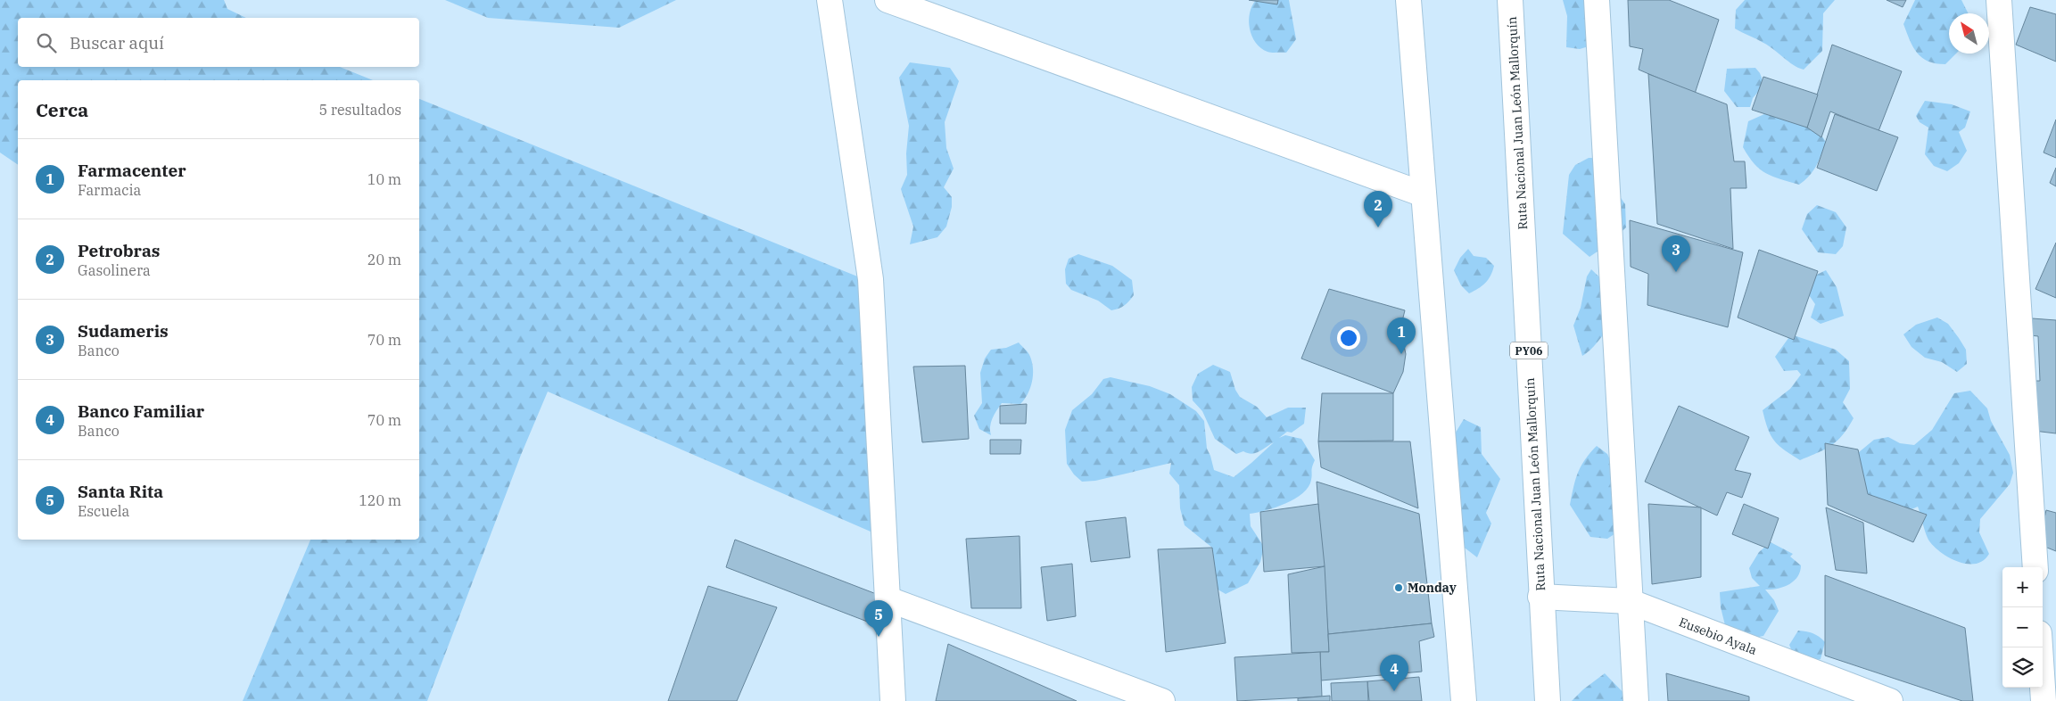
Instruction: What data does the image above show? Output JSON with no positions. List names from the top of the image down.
{
  "streets": {
    "main road": ["Ruta Nacional Juan León Mallorquín", "PY06", "Eusebio Ayala"]
  },
  "crossings": [
    ["Ruta Nacional Juan León Mallorquín", "Eusebio Ayala"]
  ],
  "places": ["Monday"],
  "north": "top left",
  "page": {
    "search": "Buscar aquí",
    "heading": ["Cerca", "5 resultados"],
    "list": [
      {
        "mark": "1",
        "name": "Farmacenter",
        "note": "Farmacia",
        "value": "10 m"
      },
      {
        "mark": "2",
        "name": "Petrobras",
        "note": "Gasolinera",
        "value": "20 m"
      },
      {
        "mark": "3",
        "name": "Sudameris",
        "note": "Banco",
        "value": "70 m"
      },
      {
        "mark": "4",
        "name": "Banco Familiar",
        "note": "Banco",
        "value": "70 m"
      },
      {
        "mark": "5",
        "name": "Santa Rita",
        "note": "Escuela",
        "value": "120 m"
      }
    ],
    "pins": [
      "2",
      "3",
      "1",
      "5",
      "4"
    ],
    "map_buttons": ["+", "−"]
  }
}
